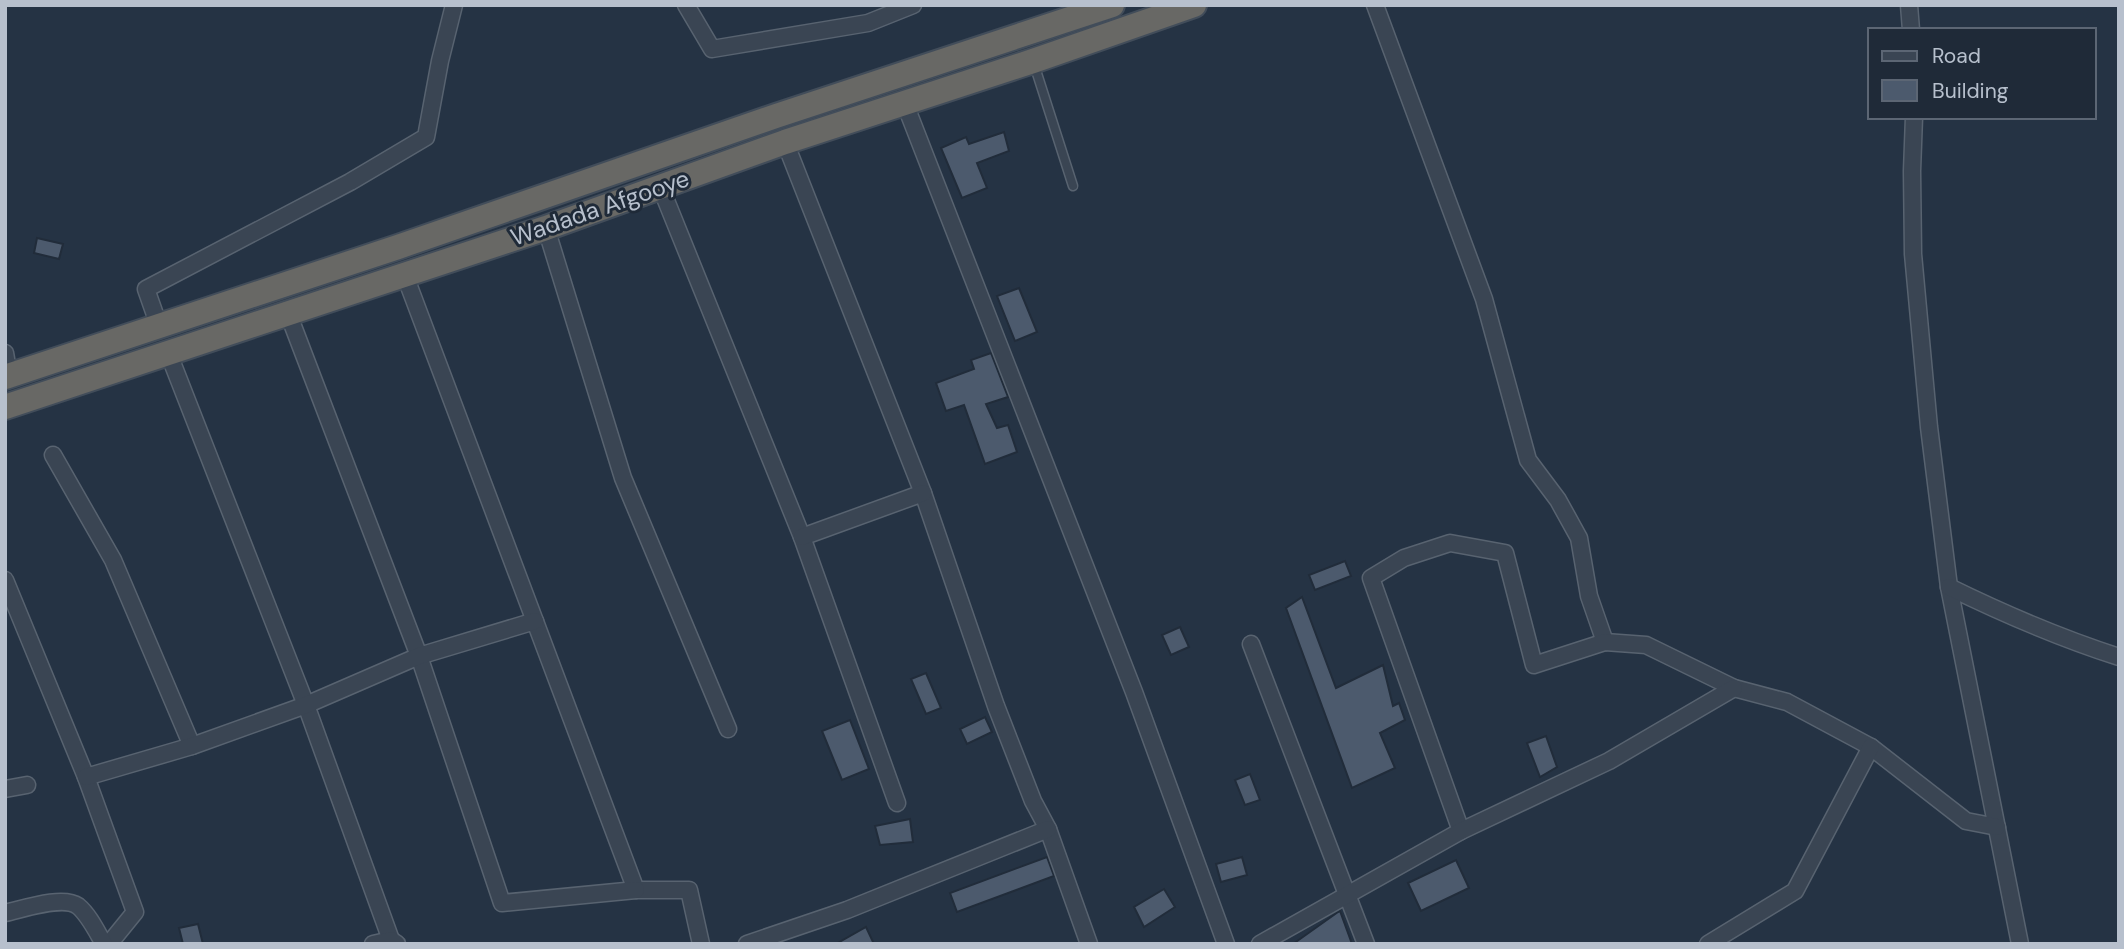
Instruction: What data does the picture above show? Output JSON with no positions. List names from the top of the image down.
{
  "streets": {
    "highway": ["Wadada Afgooye"]
  },
  "legend": ["Road", "Building"]
}
